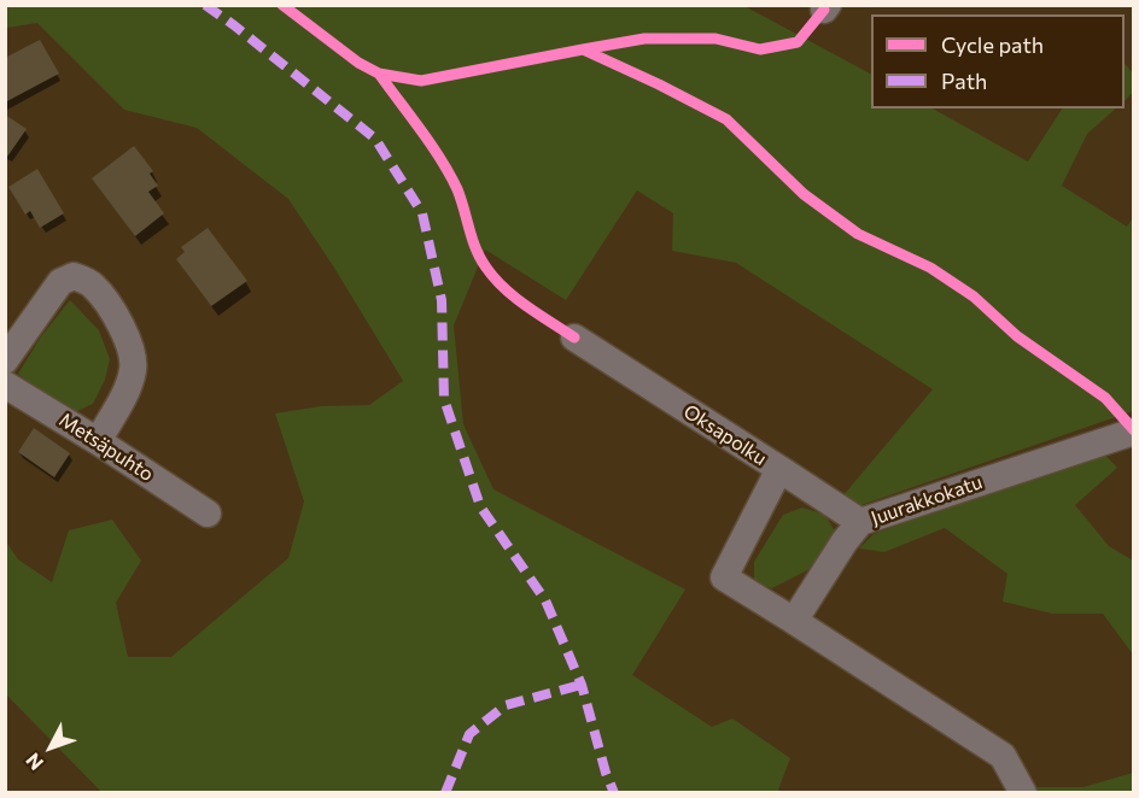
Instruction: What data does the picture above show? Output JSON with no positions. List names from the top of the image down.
{
  "streets": {
    "street": ["Oksapolku", "Metsäpuhto", "Juurakkokatu"]
  },
  "crossings": [
    ["Oksapolku", "Juurakkokatu"]
  ],
  "legend": ["Cycle path", "Path"],
  "north": "bottom left"
}
